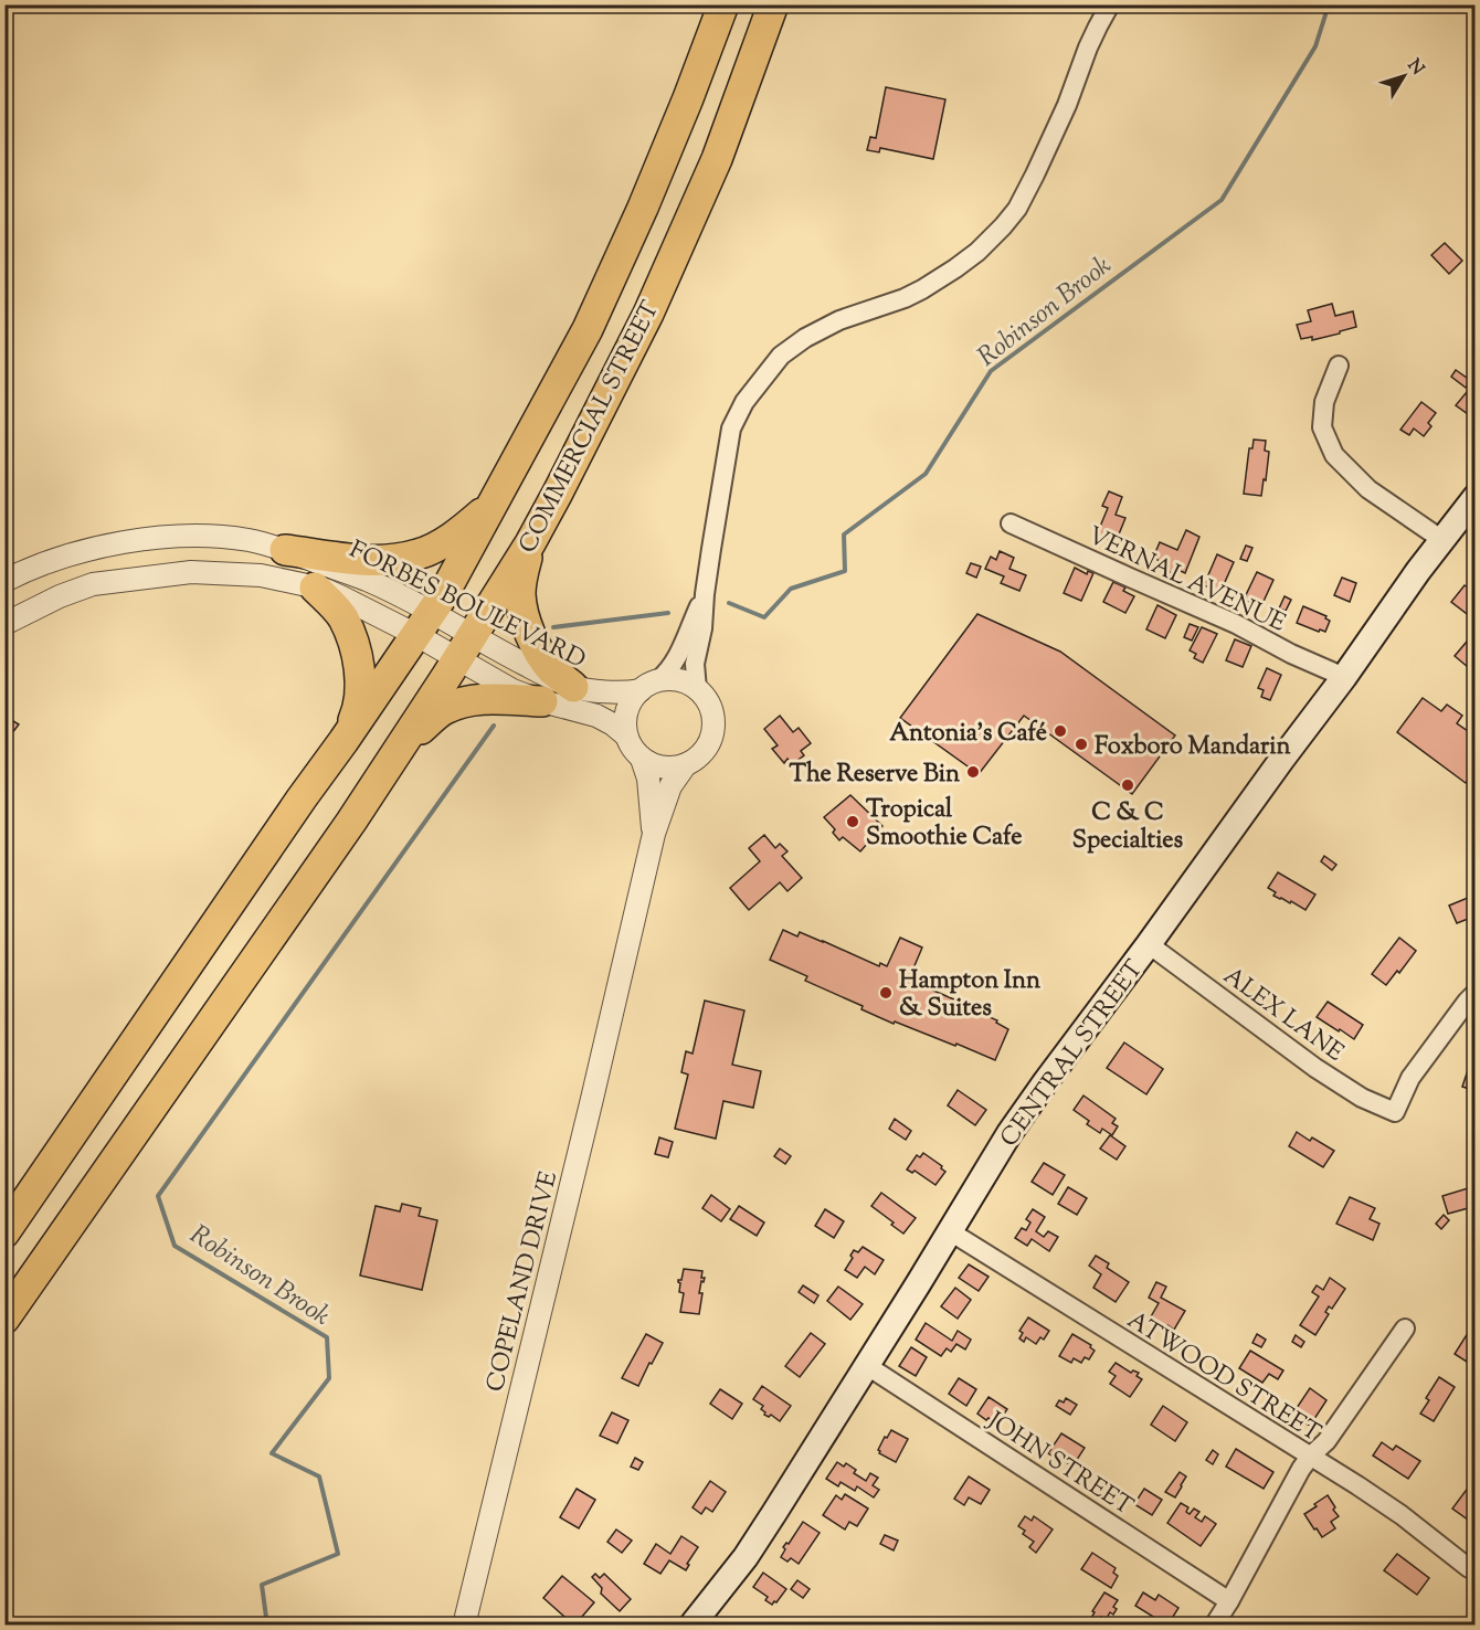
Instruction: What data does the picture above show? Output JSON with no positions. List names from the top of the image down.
{
  "streets": {
    "highway": ["COMMERCIAL STREET"],
    "main road": ["CENTRAL STREET"],
    "street": [
      "VERNAL AVENUE",
      "FORBES BOULEVARD",
      "ALEX LANE",
      "COPELAND DRIVE",
      "ATWOOD STREET",
      "JOHN STREET"
    ]
  },
  "crossings": [
    ["COMMERCIAL STREET", "FORBES BOULEVARD"],
    ["VERNAL AVENUE", "CENTRAL STREET"],
    ["ALEX LANE", "CENTRAL STREET"],
    ["CENTRAL STREET", "ATWOOD STREET"],
    ["CENTRAL STREET", "JOHN STREET"]
  ],
  "water": ["Robinson Brook"],
  "places": [
    "Antonia's Café",
    "Foxboro Mandarin",
    "The Reserve Bin",
    "C & C Specialties",
    "Tropical Smoothie Cafe",
    "Hampton Inn & Suites"
  ],
  "north": "top right"
}
